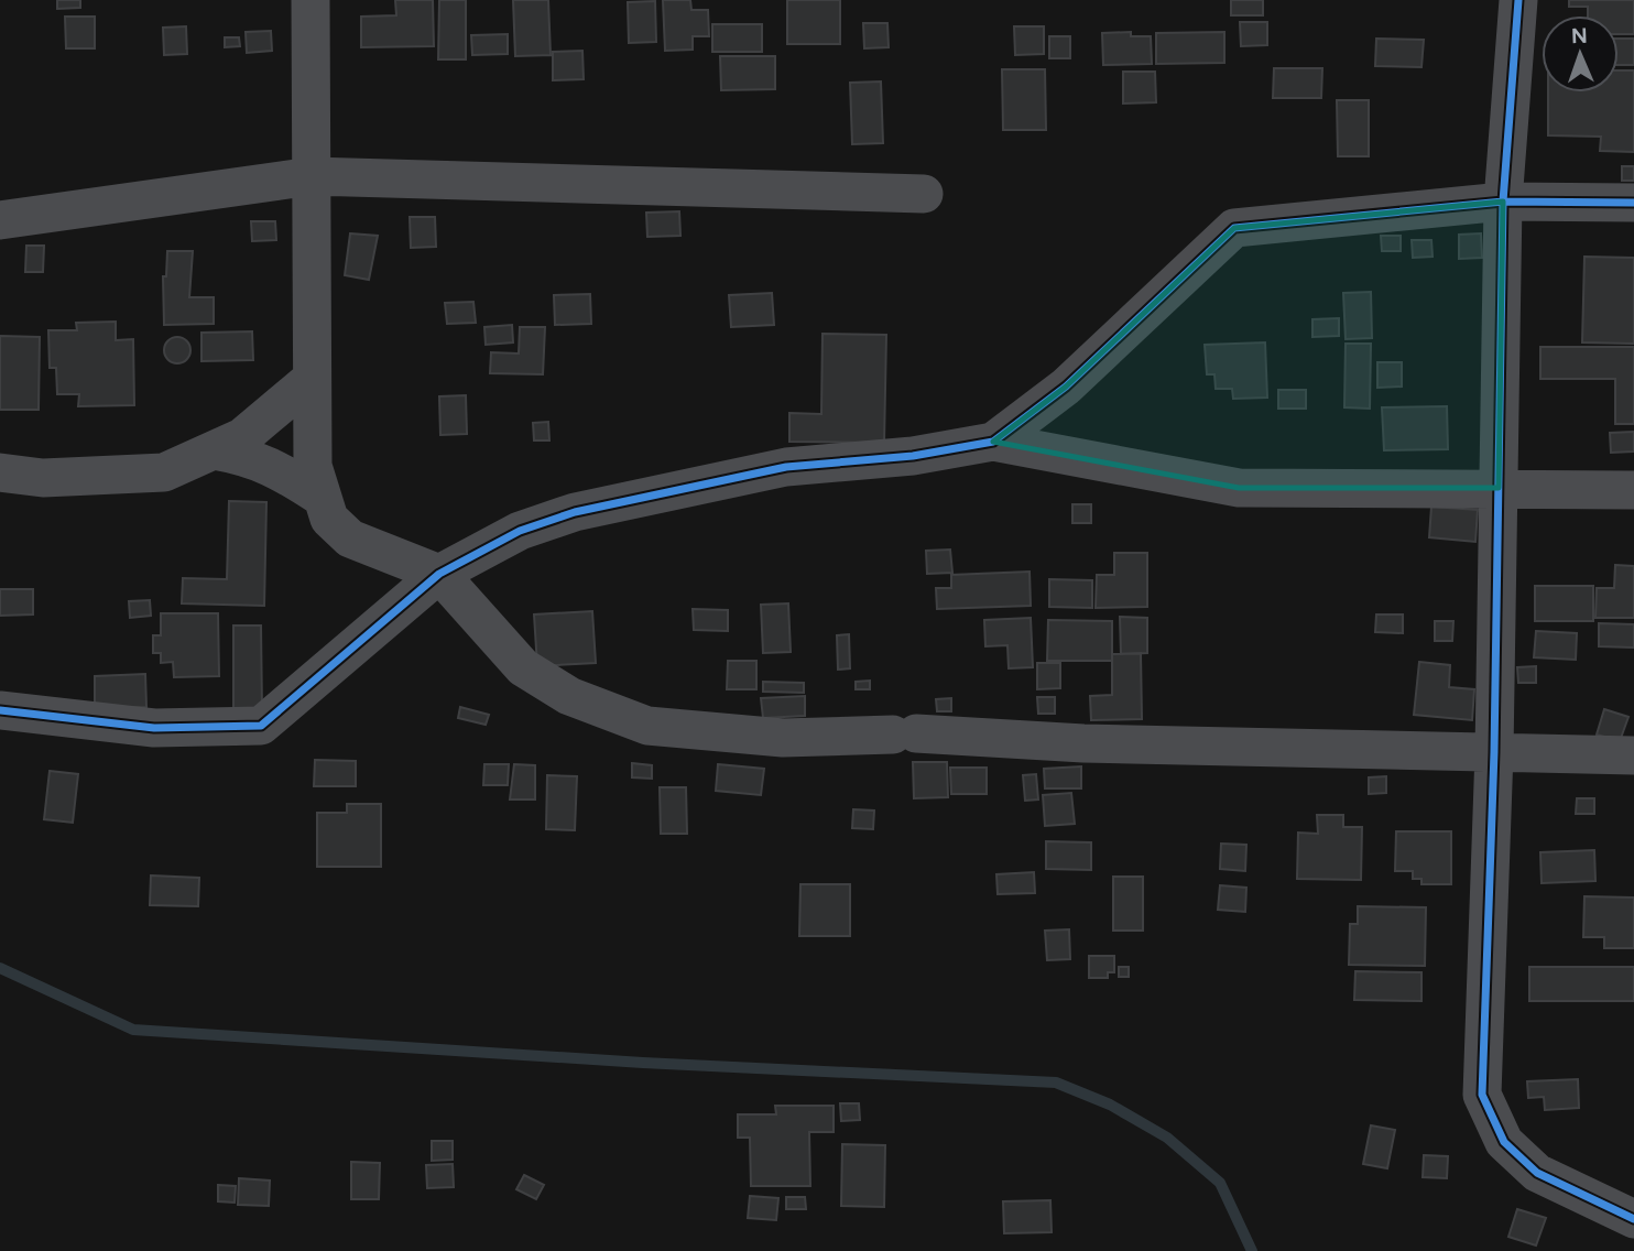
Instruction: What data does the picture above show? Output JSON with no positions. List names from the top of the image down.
{
  "north": "top"
}
